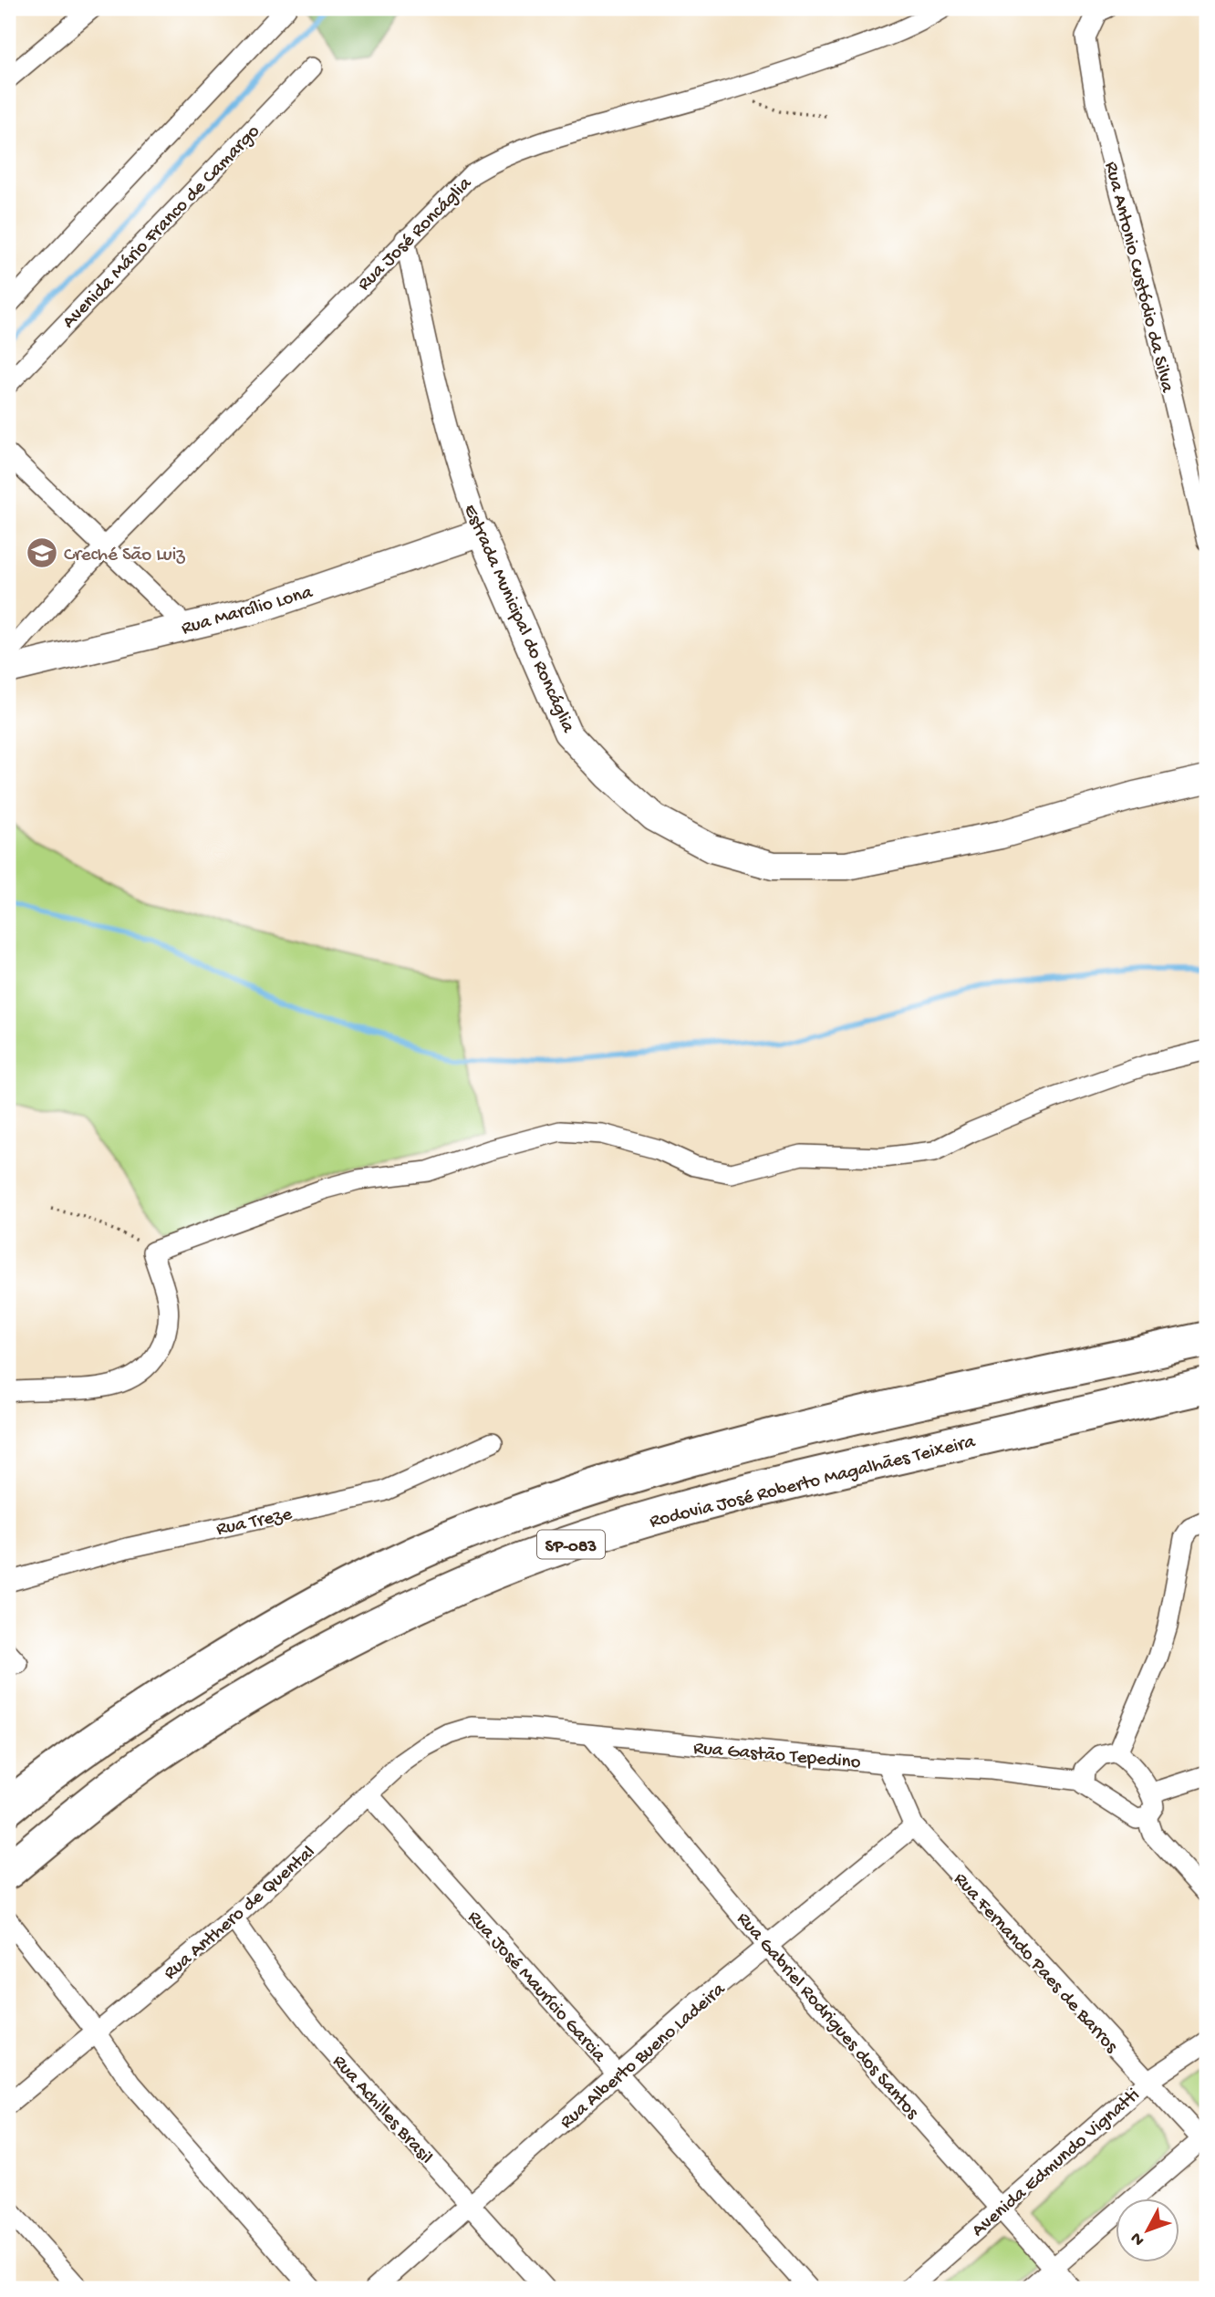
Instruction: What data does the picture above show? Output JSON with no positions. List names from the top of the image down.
{
  "streets": {
    "highway": ["Rodovia José Roberto Magalhães Teixeira", "SP-083"],
    "street": [
      "Avenida Mário Franco de Camargo",
      "Rua José Roncáglia",
      "Rua Antonio Custódio da Silva",
      "Rua Marcílio Lona",
      "Estrada Municipal do Roncáglia",
      "Rua Treze",
      "Rua Gastão Tepedino",
      "Rua Anthero de Quental",
      "Rua Fernando Paes de Barros",
      "Rua José Maurício Garcia",
      "Rua Gabriel Rodrigues dos Santos",
      "Rua Alberto Bueno Ladeira",
      "Rua Achilles Brasil",
      "Avenida Edmundo Vignatti"
    ]
  },
  "crossings": [
    ["Rua José Roncáglia", "Estrada Municipal do Roncáglia"],
    ["Rua Marcílio Lona", "Estrada Municipal do Roncáglia"],
    ["Rua Gastão Tepedino", "Rua Anthero de Quental"],
    ["Rua Gastão Tepedino", "Rua Fernando Paes de Barros"],
    ["Rua Gastão Tepedino", "Rua Gabriel Rodrigues dos Santos"],
    ["Rua Anthero de Quental", "Rua José Maurício Garcia"],
    ["Rua Anthero de Quental", "Rua Achilles Brasil"],
    ["Rua Fernando Paes de Barros", "Rua Alberto Bueno Ladeira"],
    ["Rua Fernando Paes de Barros", "Avenida Edmundo Vignatti"],
    ["Rua José Maurício Garcia", "Rua Alberto Bueno Ladeira"],
    ["Rua Gabriel Rodrigues dos Santos", "Rua Alberto Bueno Ladeira"],
    ["Rua Gabriel Rodrigues dos Santos", "Avenida Edmundo Vignatti"],
    ["Rua Alberto Bueno Ladeira", "Rua Achilles Brasil"]
  ],
  "places": {
    "school or university": ["Creché São Luiz"]
  },
  "north": "bottom left"
}
